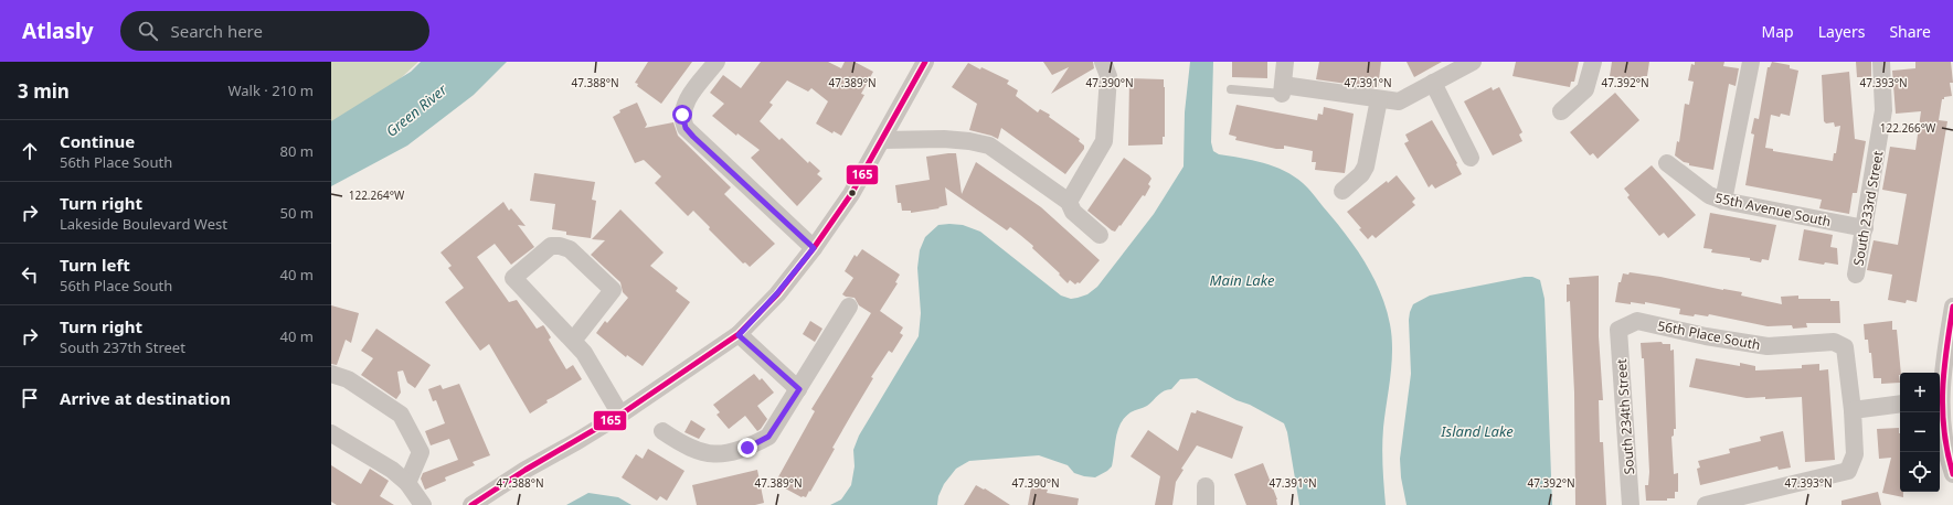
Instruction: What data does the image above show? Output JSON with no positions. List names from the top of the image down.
{
  "streets": {
    "street": [
      "South 233rd Street",
      "55th Avenue South",
      "56th Place South",
      "South 234th Street"
    ]
  },
  "crossings": [
    ["South 233rd Street", "55th Avenue South"],
    ["56th Place South", "South 234th Street"]
  ],
  "water": ["Green River", "Main Lake", "Island Lake"],
  "lines": ["transit line 165"],
  "page": {
    "header": "Atlasly",
    "search": "Search here",
    "nav": ["Map", "Layers", "Share"],
    "heading": ["3 min", "Walk · 210 m"],
    "list": [
      ["Continue", "56th Place South", "80 m"],
      ["Turn right", "Lakeside Boulevard West", "50 m"],
      ["Turn left", "56th Place South", "40 m"],
      ["Turn right", "South 237th Street", "40 m"],
      "Arrive at destination"
    ],
    "map_buttons": ["+", "−"]
  },
  "coordinates": [
    "47.388°N",
    "47.389°N",
    "47.390°N",
    "47.391°N",
    "47.392°N",
    "47.393°N",
    "122.266°W",
    "122.264°W"
  ]
}
